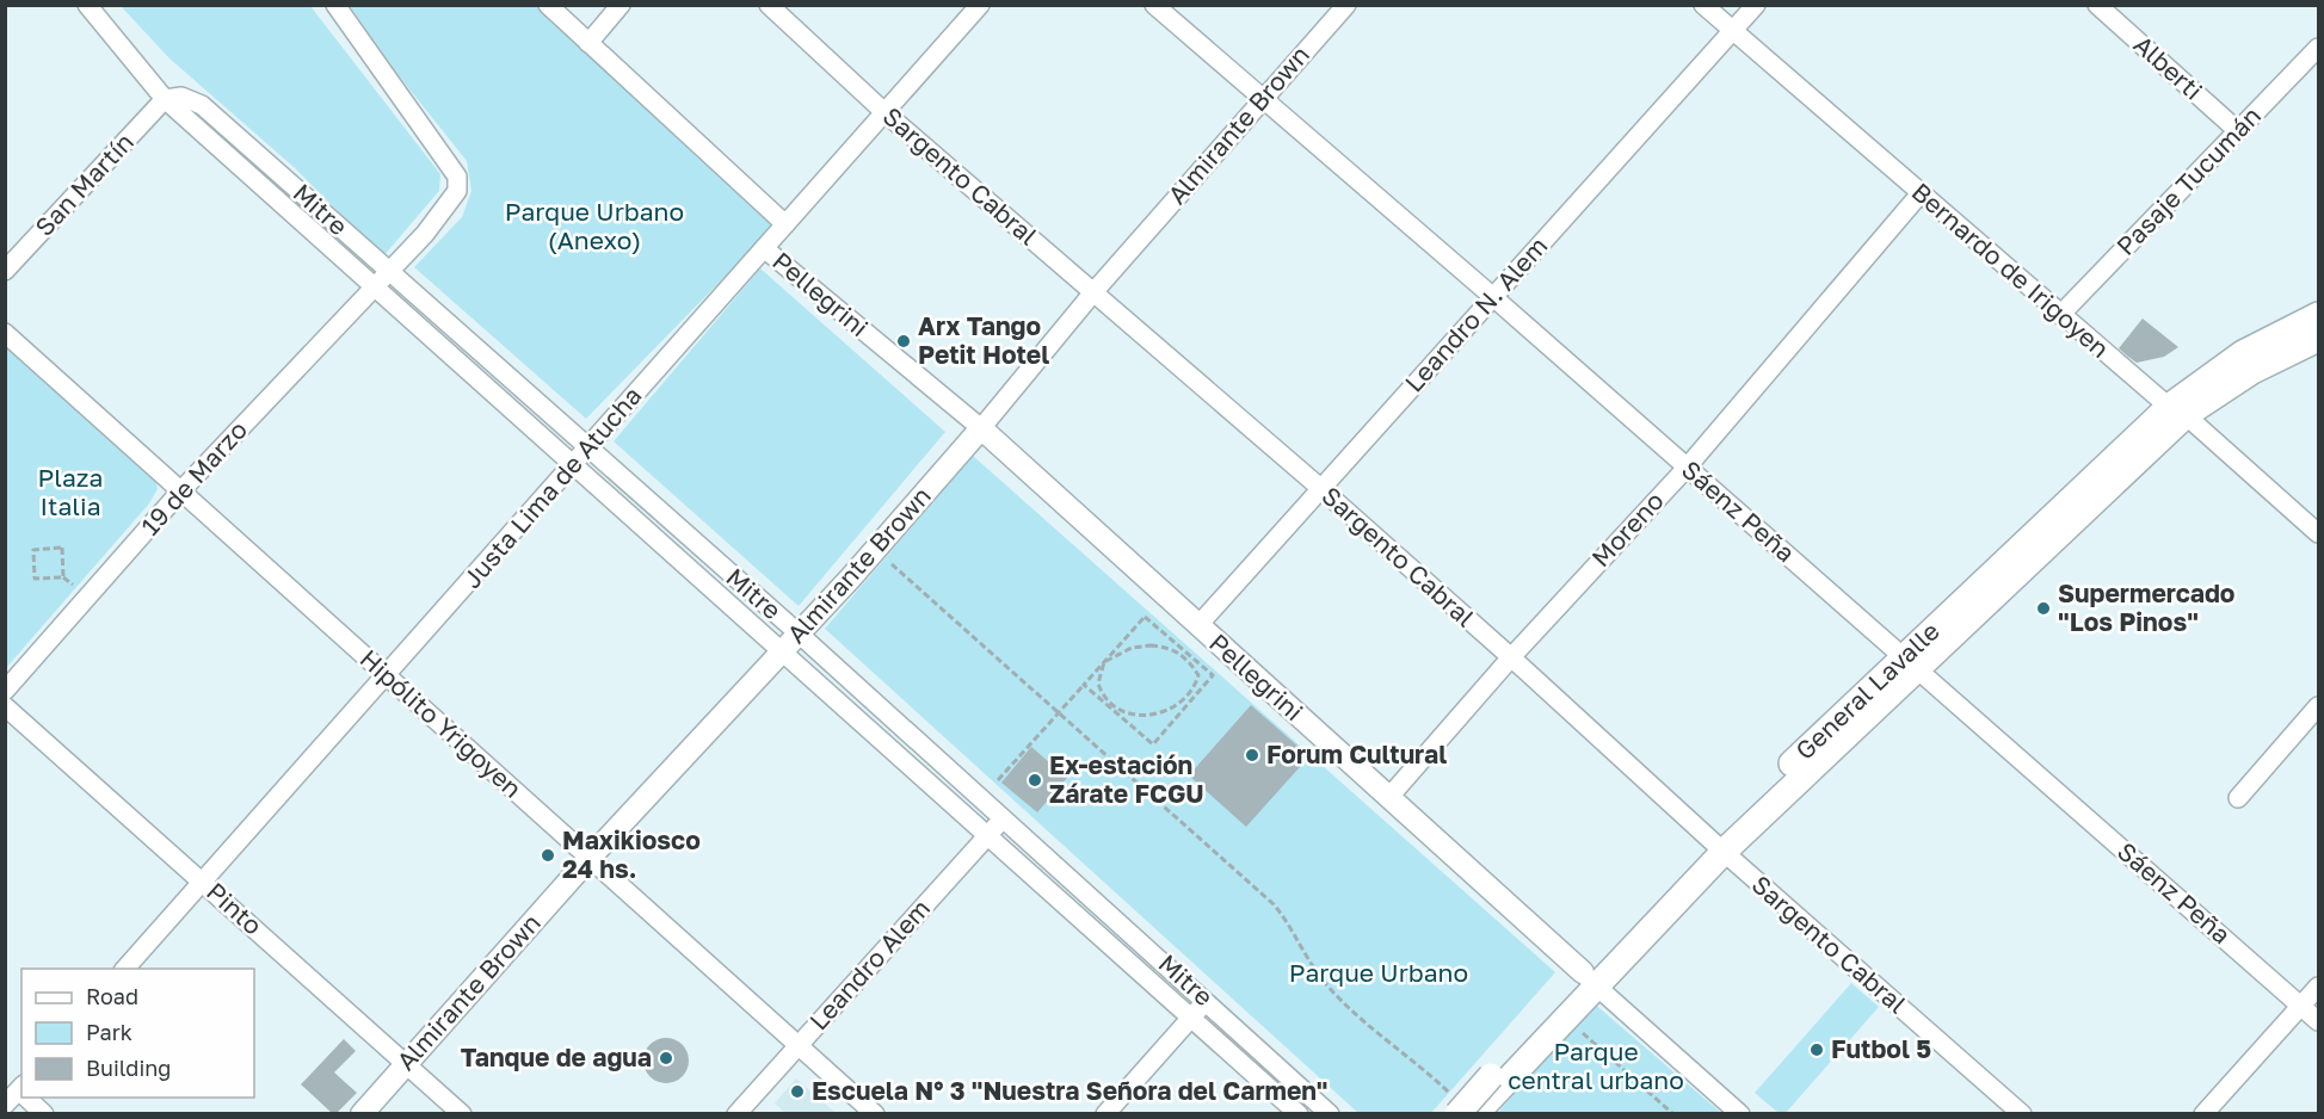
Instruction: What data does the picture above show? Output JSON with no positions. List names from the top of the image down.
{
  "streets": {
    "main road": ["General Lavalle"],
    "street": [
      "Alberti",
      "Almirante Brown",
      "Sargento Cabral",
      "Pasaje Tucumán",
      "San Martín",
      "Mitre",
      "Bernardo de Irigoyen",
      "Pellegrini",
      "Leandro N. Alem",
      "19 de Marzo",
      "Justa Lima de Atucha",
      "Sáenz Peña",
      "Moreno",
      "Hipólito Yrigoyen",
      "Pinto",
      "Leandro Alem"
    ]
  },
  "crossings": [
    ["Alberti", "Pasaje Tucumán"],
    ["Almirante Brown", "Sargento Cabral"],
    ["Almirante Brown", "Mitre"],
    ["Almirante Brown", "Pellegrini"],
    ["Almirante Brown", "Sáenz Peña"],
    ["Almirante Brown", "Hipólito Yrigoyen"],
    ["Almirante Brown", "Pinto"],
    ["Sargento Cabral", "Leandro N. Alem"],
    ["Sargento Cabral", "Justa Lima de Atucha"],
    ["Sargento Cabral", "Moreno"],
    ["Sargento Cabral", "General Lavalle"],
    ["Pasaje Tucumán", "Bernardo de Irigoyen"],
    ["San Martín", "Mitre"],
    ["Mitre", "19 de Marzo"],
    ["Mitre", "Justa Lima de Atucha"],
    ["Mitre", "Leandro Alem"],
    ["Bernardo de Irigoyen", "Leandro N. Alem"],
    ["Bernardo de Irigoyen", "Moreno"],
    ["Bernardo de Irigoyen", "General Lavalle"],
    ["Pellegrini", "Leandro N. Alem"],
    ["Pellegrini", "Justa Lima de Atucha"],
    ["Pellegrini", "Moreno"],
    ["Pellegrini", "General Lavalle"],
    ["Leandro N. Alem", "Sáenz Peña"],
    ["19 de Marzo", "Hipólito Yrigoyen"],
    ["Justa Lima de Atucha", "Hipólito Yrigoyen"],
    ["Justa Lima de Atucha", "Pinto"],
    ["Sáenz Peña", "Moreno"],
    ["Sáenz Peña", "General Lavalle"],
    ["Hipólito Yrigoyen", "Leandro Alem"]
  ],
  "parks": [
    "Parque Urbano (Anexo)",
    "Plaza Italia",
    "Parque Urbano",
    "Parque central urbano"
  ],
  "places": [
    "Arx Tango Petit Hotel",
    "Supermercado \"Los Pinos\"",
    "Forum Cultural",
    "Ex-estación Zárate FCGU",
    "Maxikiosco 24 hs.",
    "Futbol 5",
    "Tanque de agua",
    "Escuela N° 3 \"Nuestra Señora del Carmen\""
  ],
  "legend": ["Road", "Park", "Building"]
}
